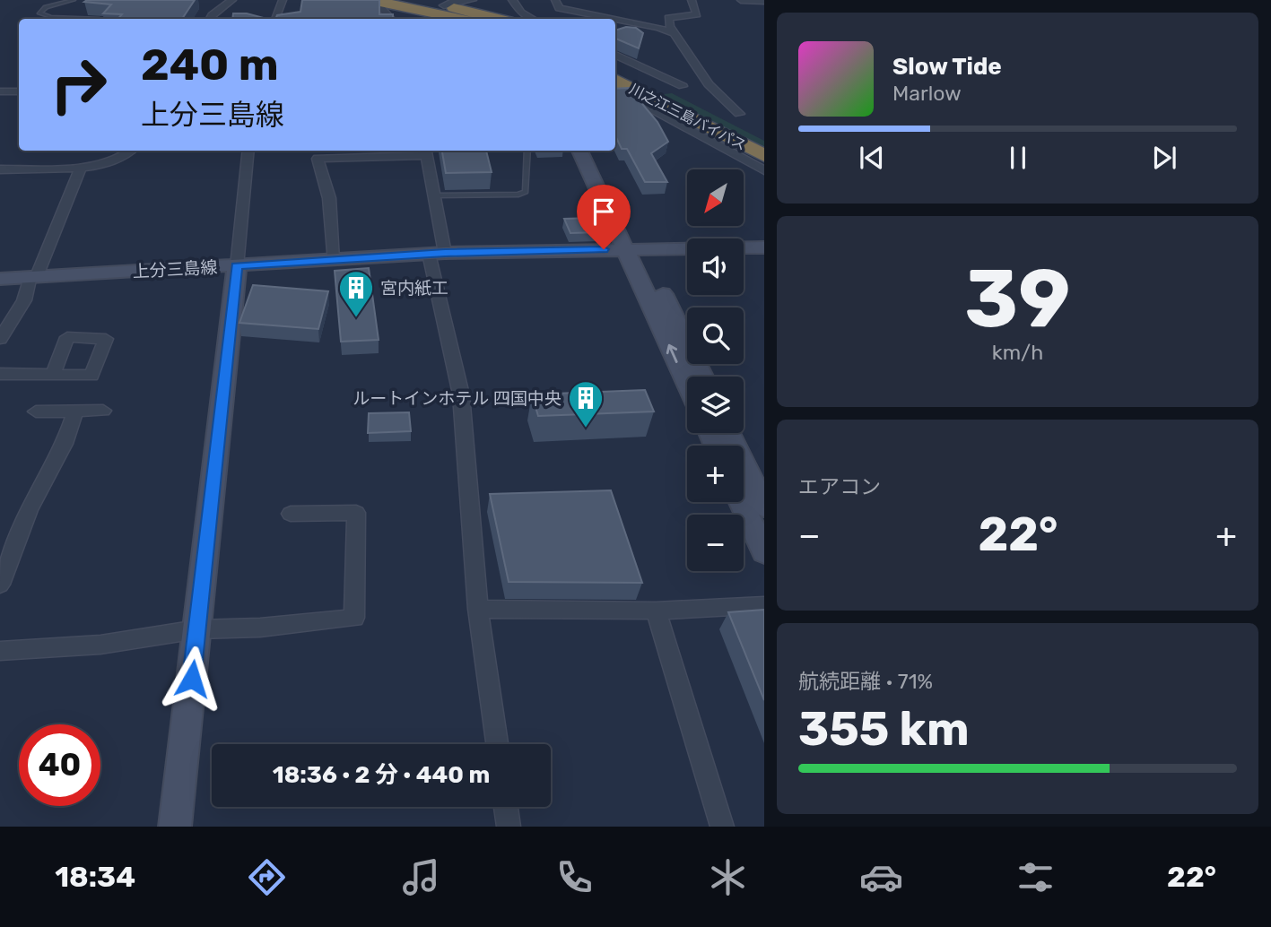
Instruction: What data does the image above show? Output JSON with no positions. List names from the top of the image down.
{
  "streets": {
    "highway": ["川之江三島バイパス"],
    "main road": ["上分三島線"]
  },
  "places": {
    "building": ["宮内紙工", "ルートインホテル 四国中央"]
  },
  "north": "bottom left",
  "page": {
    "turn": ["240 m", "上分三島線"],
    "song": ["Slow Tide", "Marlow"],
    "map_buttons": ["+", "−"],
    "tile": [
      ["39", "km/h"],
      "エアコン",
      ["航続距離 · 71%", "355 km"]
    ],
    "heat": ["−", "22°", "+"],
    "limit": "40",
    "trip": "18:36 · 2 分 · 440 m",
    "tabs": ["18:34", "22°"]
  }
}
